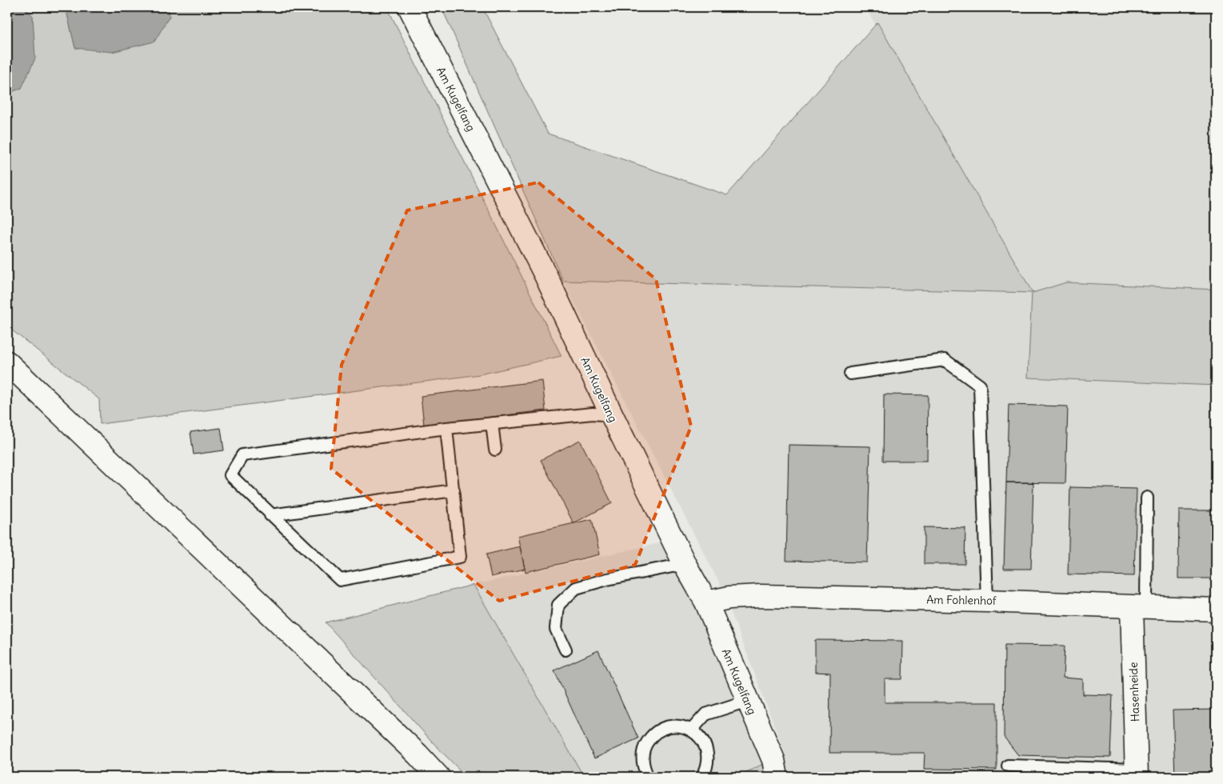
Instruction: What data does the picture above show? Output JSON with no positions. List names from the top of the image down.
{
  "streets": {
    "street": ["Am Kugelfang", "Am Fohlenhof", "Hasenheide"]
  },
  "crossings": [
    ["Am Kugelfang", "Am Fohlenhof"],
    ["Am Fohlenhof", "Hasenheide"]
  ]
}
